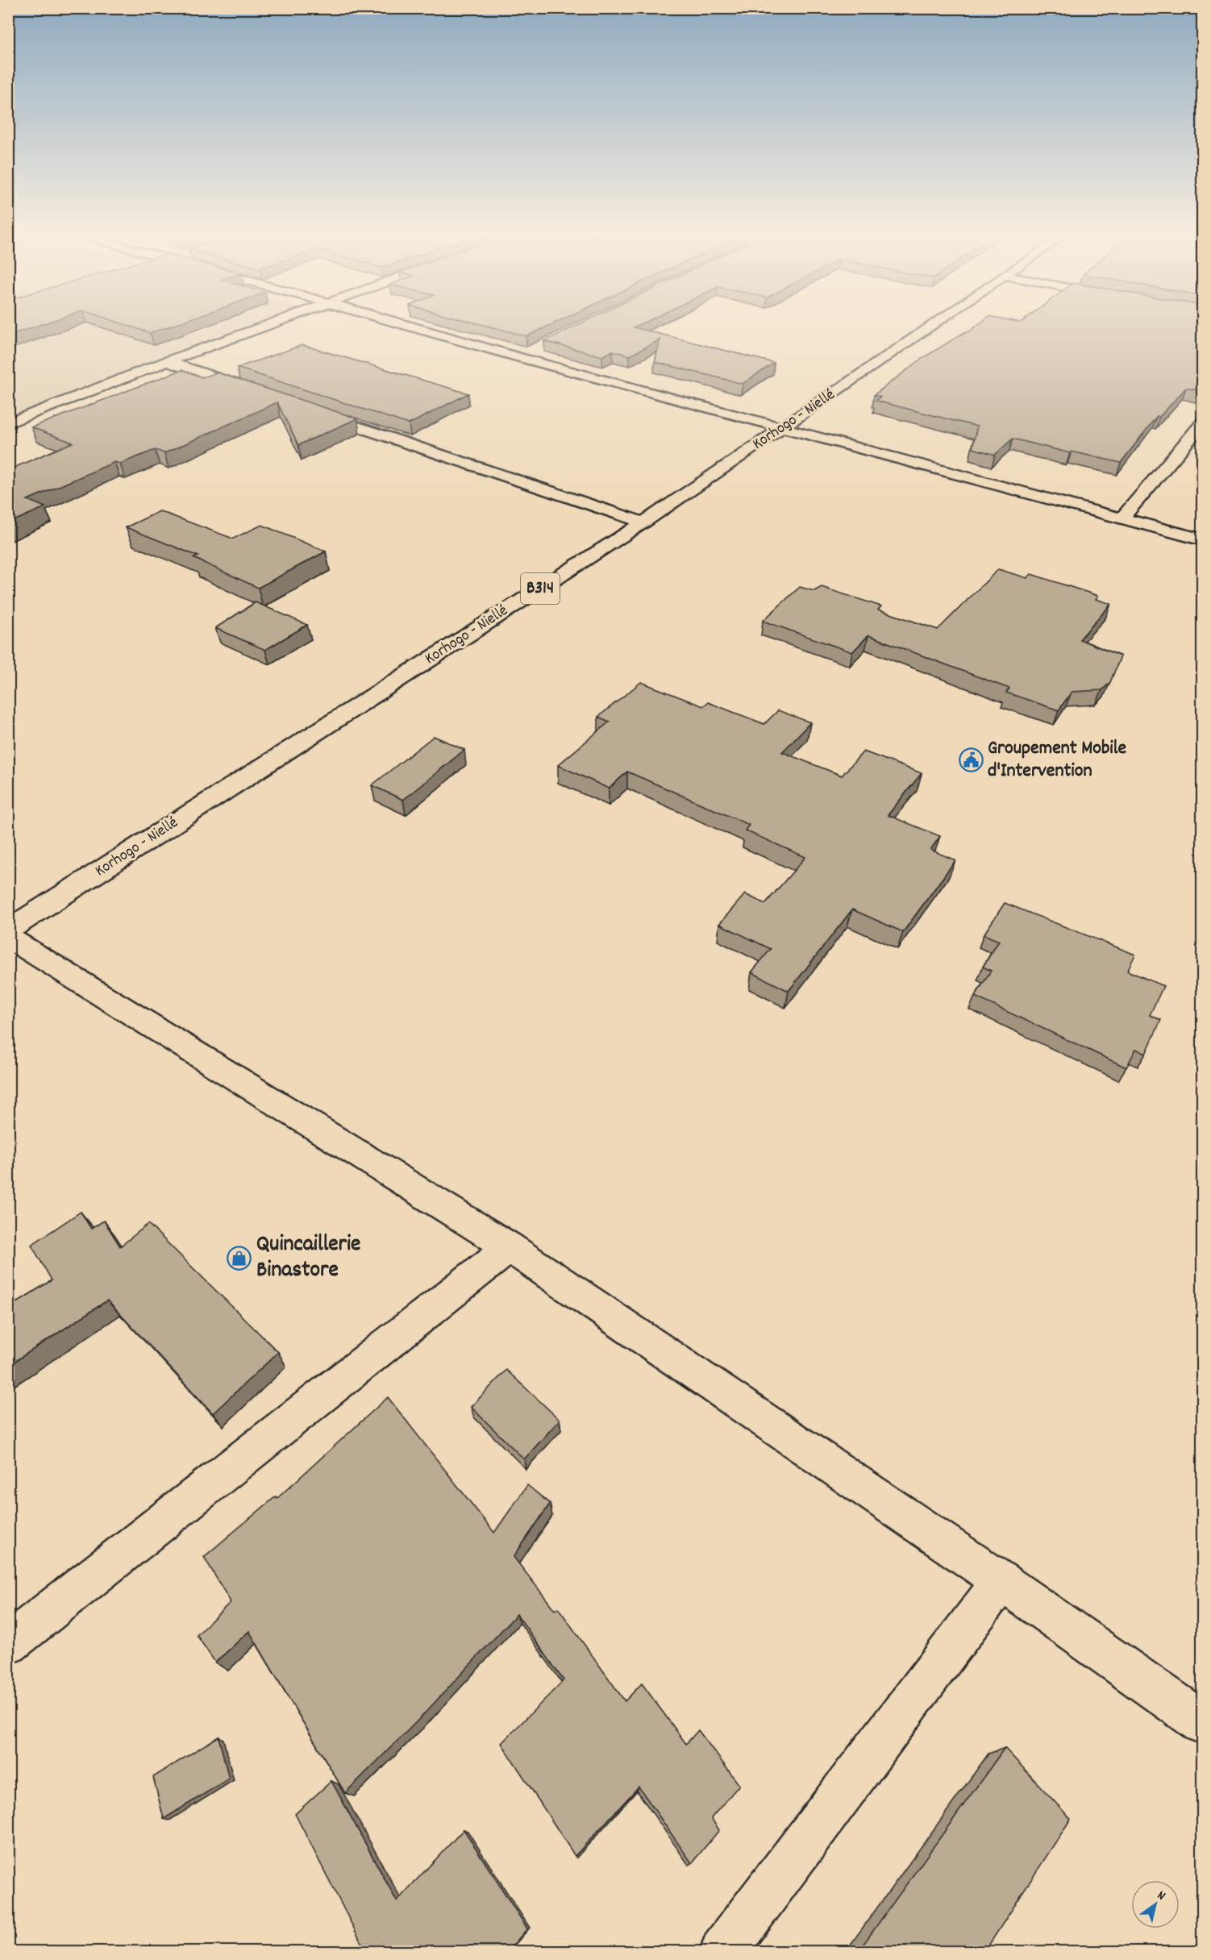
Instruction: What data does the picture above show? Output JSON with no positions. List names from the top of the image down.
{
  "streets": {
    "street": ["Korhogo - Niellé", "B314"]
  },
  "places": {
    "public building": ["Groupement Mobile d'Intervention"],
    "shop": ["Quincaillerie Binastore"]
  },
  "north": "top right"
}
